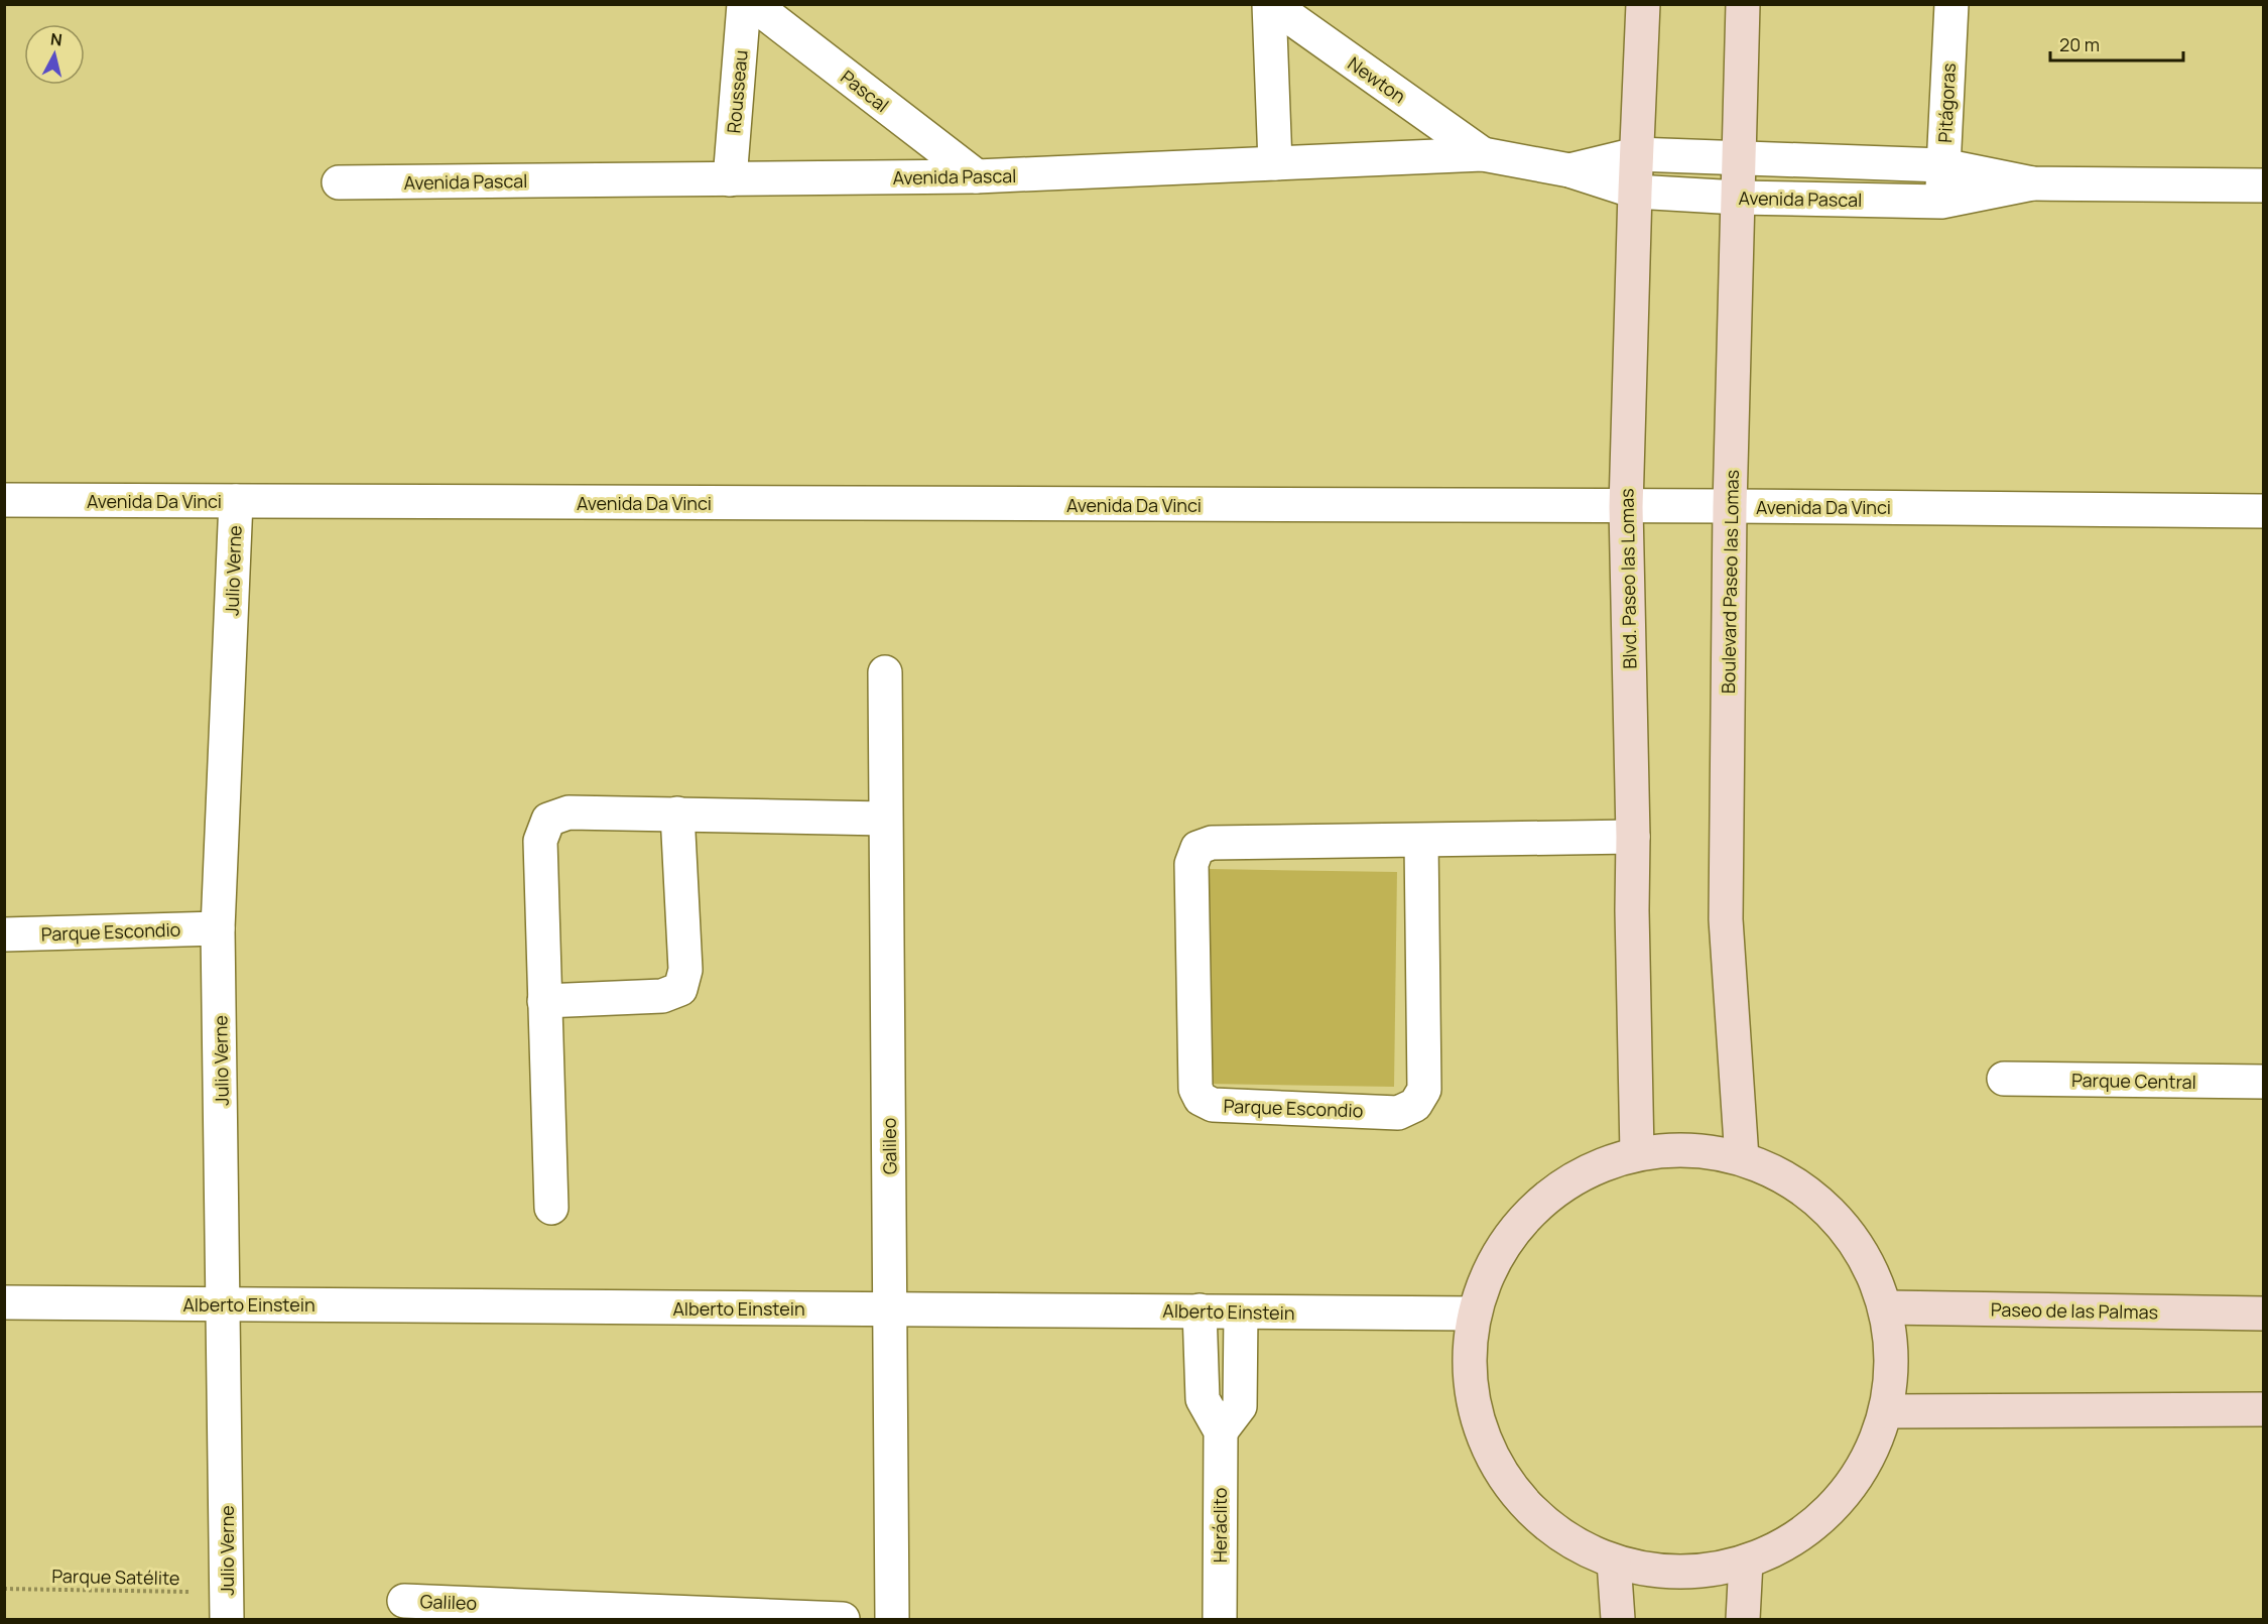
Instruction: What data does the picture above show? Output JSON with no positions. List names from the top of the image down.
{
  "streets": {
    "street": [
      "Newton",
      "Pascal",
      "Rousseau",
      "Pitágoras",
      "Avenida Pascal",
      "Avenida Da Vinci",
      "Julio Verne",
      "Blvd. Paseo las Lomas",
      "Boulevard Paseo las Lomas",
      "Parque Escondio",
      "Parque Central",
      "Galileo",
      "Alberto Einstein",
      "Paseo de las Palmas",
      "Heráclito"
    ],
    "path": ["Parque Satélite"]
  },
  "crossings": [
    ["Newton", "Avenida Pascal"],
    ["Pascal", "Avenida Pascal"],
    ["Rousseau", "Avenida Pascal"],
    ["Pitágoras", "Avenida Pascal"],
    ["Avenida Pascal", "Blvd. Paseo las Lomas"],
    ["Avenida Pascal", "Boulevard Paseo las Lomas"],
    ["Avenida Da Vinci", "Julio Verne"],
    ["Avenida Da Vinci", "Blvd. Paseo las Lomas"],
    ["Avenida Da Vinci", "Boulevard Paseo las Lomas"],
    ["Julio Verne", "Parque Escondio"],
    ["Julio Verne", "Alberto Einstein"],
    ["Julio Verne", "Parque Satélite"],
    ["Blvd. Paseo las Lomas", "Parque Escondio"],
    ["Galileo", "Alberto Einstein"],
    ["Alberto Einstein", "Heráclito"]
  ],
  "scale_bar": "20 m",
  "north": "top"
}
